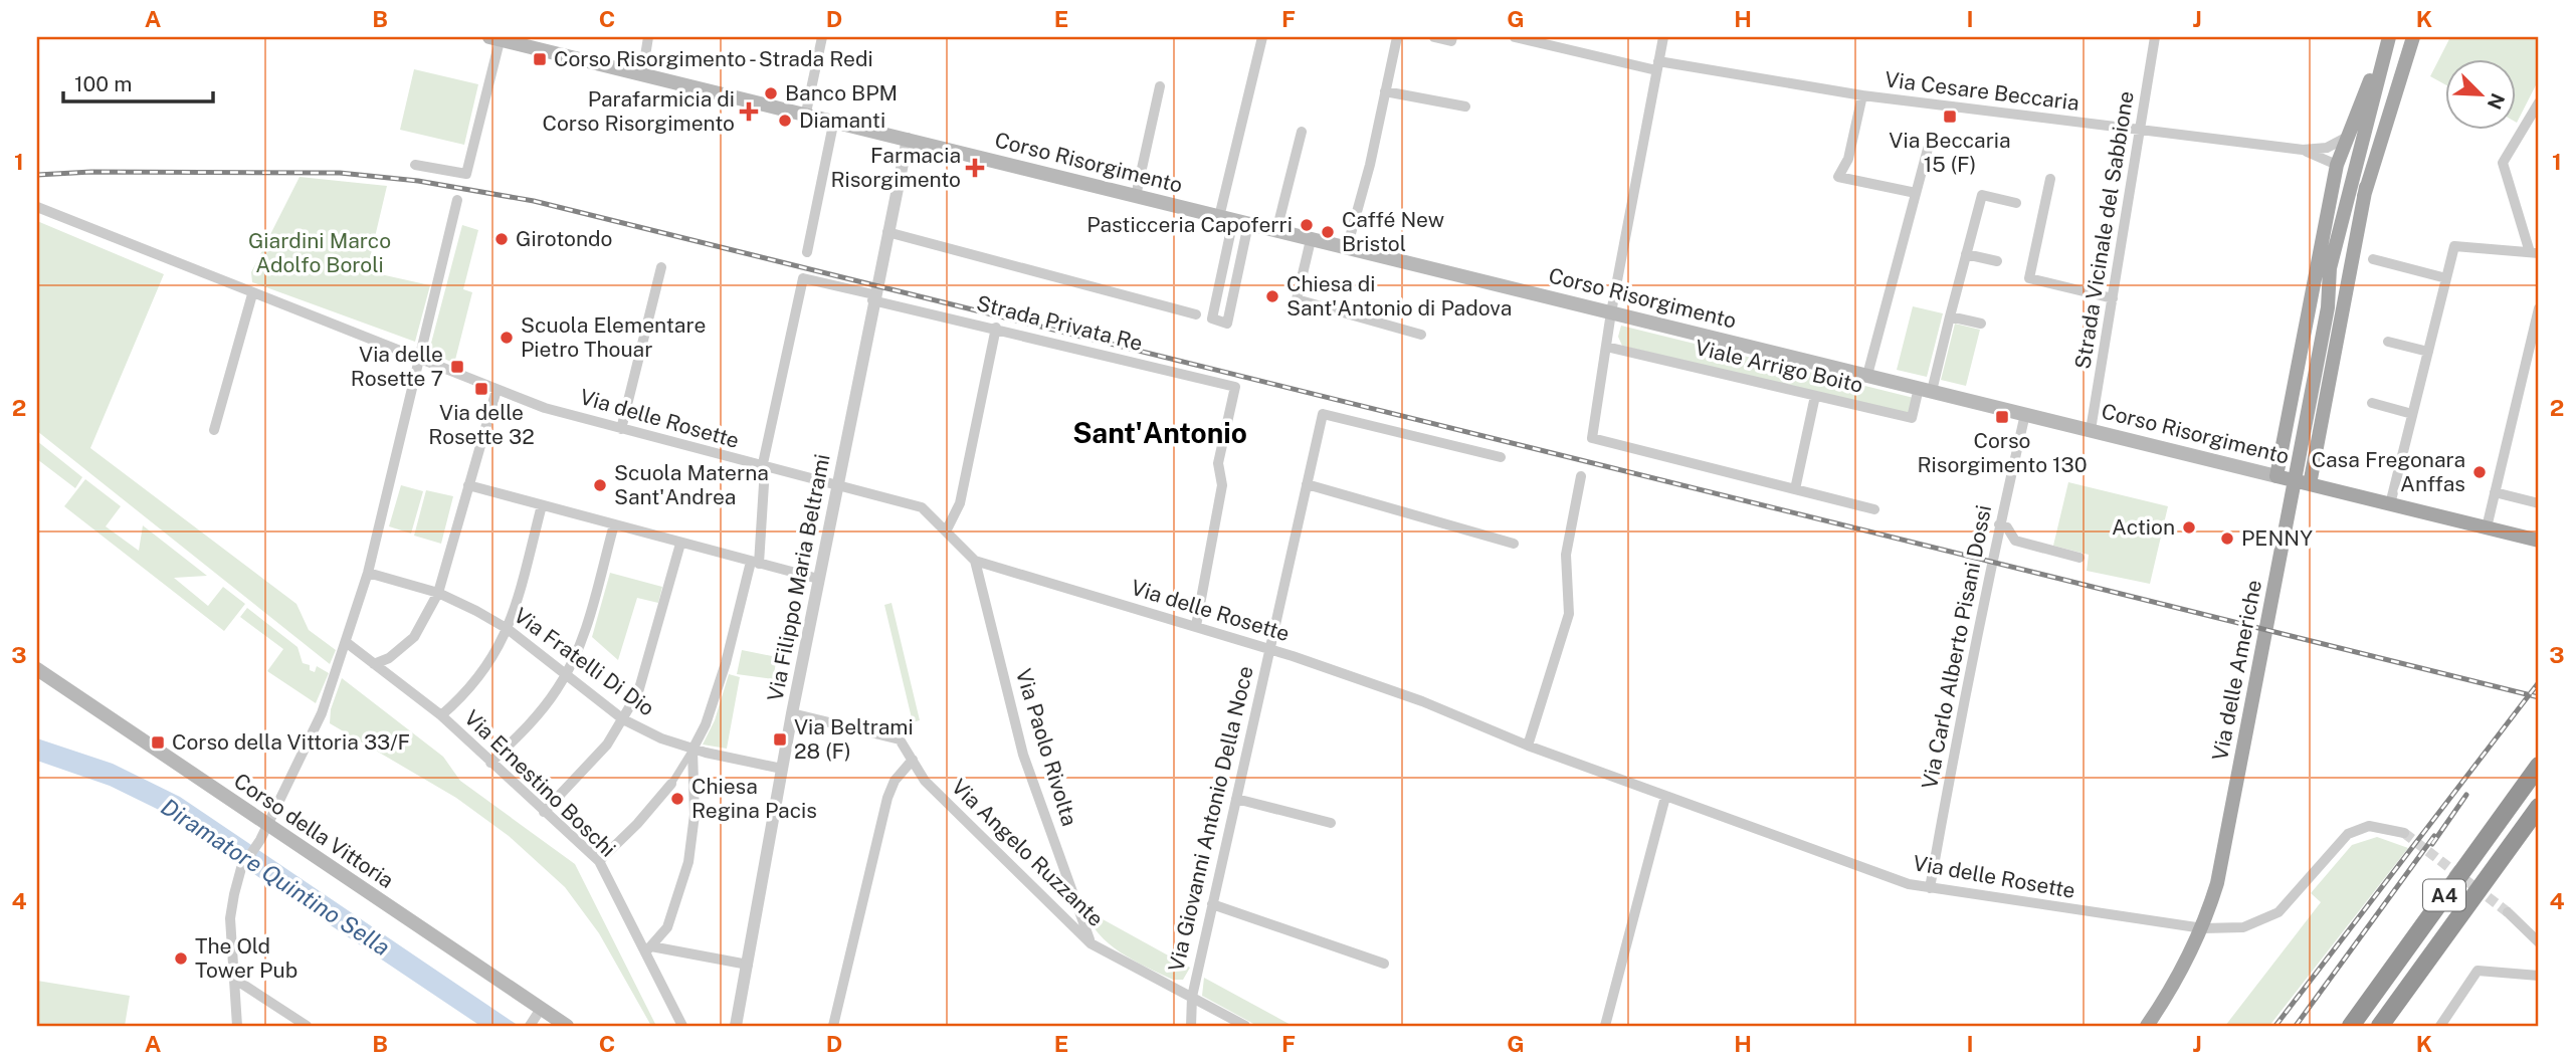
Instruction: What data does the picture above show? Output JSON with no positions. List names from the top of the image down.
{
  "streets": {
    "highway": ["A4"],
    "main road": ["Corso Risorgimento", "Via delle Americhe", "Corso della Vittoria"],
    "street": [
      "Via Cesare Beccaria",
      "Strada Vicinale del Sabbione",
      "Strada Privata Re",
      "Viale Arrigo Boito",
      "Via delle Rosette",
      "Via Filippo Maria Beltrami",
      "Via Carlo Alberto Pisani Dossi",
      "Via Fratelli Di Dio",
      "Via Paolo Rivolta",
      "Via Ernestino Boschi",
      "Via Giovanni Antonio Della Noce",
      "Via Angelo Ruzzante"
    ]
  },
  "crossings": [
    ["Via Cesare Beccaria", "Strada Vicinale del Sabbione"],
    ["Corso Risorgimento", "Strada Vicinale del Sabbione"],
    ["Corso Risorgimento", "Viale Arrigo Boito"],
    ["Corso Risorgimento", "Via Filippo Maria Beltrami"],
    ["Corso Risorgimento", "Via Carlo Alberto Pisani Dossi"],
    ["Strada Privata Re", "Via delle Rosette"],
    ["Strada Privata Re", "Via Filippo Maria Beltrami"],
    ["Via delle Rosette", "Via Filippo Maria Beltrami"],
    ["Via delle Rosette", "Via Carlo Alberto Pisani Dossi"],
    ["Via delle Rosette", "Via delle Americhe"],
    ["Via delle Rosette", "Via Paolo Rivolta"],
    ["Via delle Rosette", "Via Giovanni Antonio Della Noce"],
    ["Via Filippo Maria Beltrami", "Via Fratelli Di Dio"],
    ["Via Filippo Maria Beltrami", "Via Angelo Ruzzante"],
    ["Via Paolo Rivolta", "Via Angelo Ruzzante"],
    ["Via Giovanni Antonio Della Noce", "Via Angelo Ruzzante"]
  ],
  "districts": ["Sant'Antonio"],
  "water": ["Diramatore Quintino Sella"],
  "parks": ["Giardini Marco Adolfo Boroli"],
  "places": {
    "transit": [
      "Corso Risorgimento - Strada Redi",
      "Via Beccaria 15 (F)",
      "Via delle Rosette 7",
      "Via delle Rosette 32",
      "Corso Risorgimento 130",
      "Via Beltrami 28 (F)",
      "Corso della Vittoria 33/F"
    ],
    "other": [
      "Banco BPM",
      "Diamanti",
      "Pasticceria Capoferri",
      "Caffé New Bristol",
      "Girotondo",
      "Chiesa di Sant'Antonio di Padova",
      "Scuola Elementare Pietro Thouar",
      "Casa Fregonara Anffas",
      "Scuola Materna Sant'Andrea",
      "Action",
      "PENNY",
      "Chiesa Regina Pacis",
      "The Old Tower Pub"
    ],
    "health": ["Parafarmicia di Corso Risorgimento", "Farmacia Risorgimento"]
  },
  "scale_bar": "100 m",
  "north": "bottom right",
  "grid": {
    "columns": [
      "A",
      "B",
      "C",
      "D",
      "E",
      "F",
      "G",
      "H",
      "I",
      "J",
      "K"
    ],
    "rows": [
      "1",
      "2",
      "3",
      "4"
    ]
  }
}
